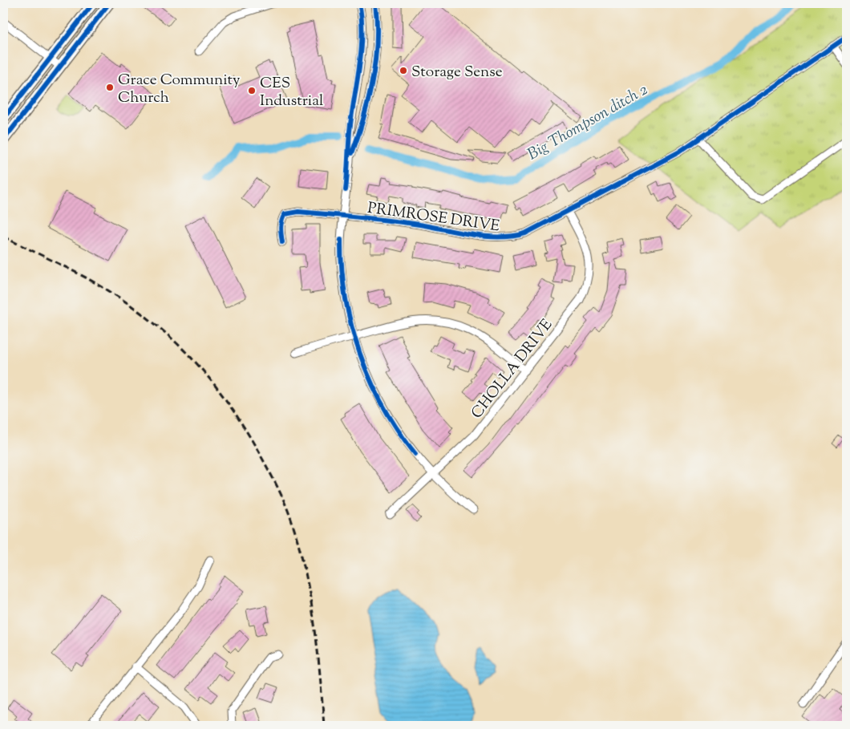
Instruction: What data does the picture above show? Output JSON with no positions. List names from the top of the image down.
{
  "streets": {
    "street": ["PRIMROSE DRIVE", "CHOLLA DRIVE"]
  },
  "crossings": [
    ["PRIMROSE DRIVE", "CHOLLA DRIVE"]
  ],
  "water": ["Big Thompson ditch 2"],
  "places": ["Storage Sense", "Grace Community Church", "CES Industrial"]
}
